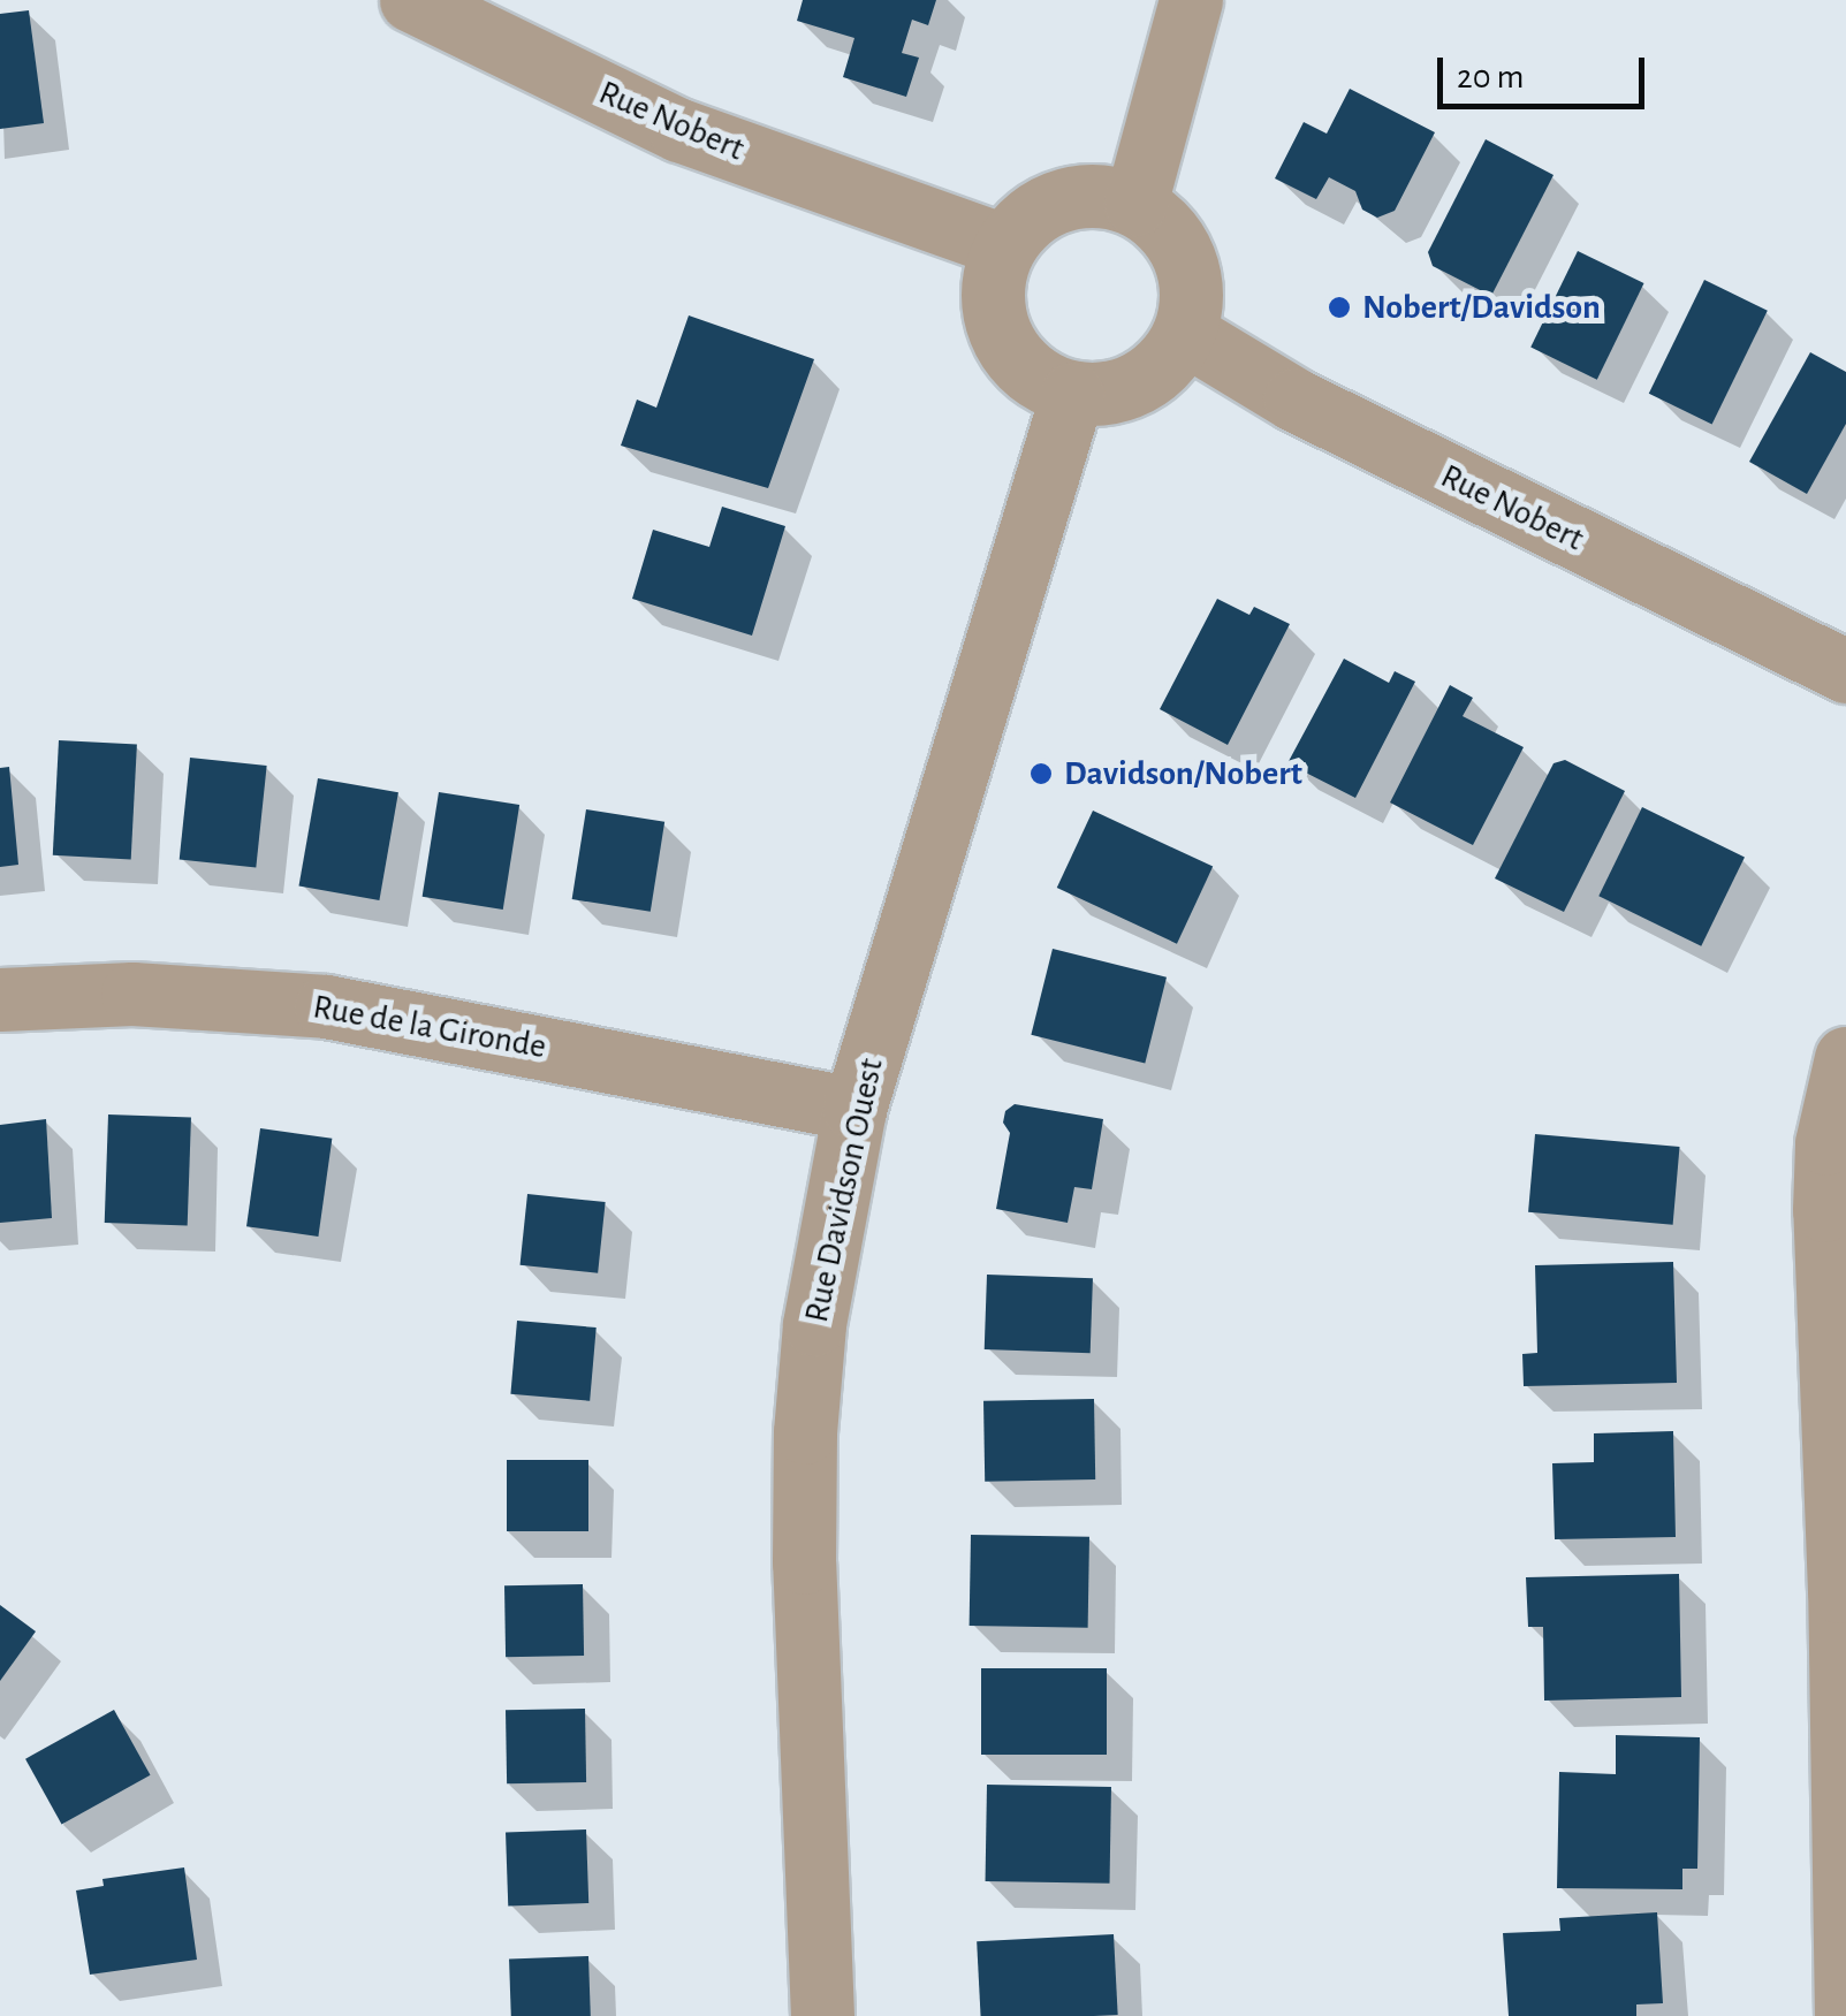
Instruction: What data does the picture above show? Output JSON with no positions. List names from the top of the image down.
{
  "streets": {
    "street": ["Rue Nobert", "Rue de la Gironde", "Rue Davidson Ouest"]
  },
  "crossings": [
    ["Rue Nobert", "Rue Davidson Ouest"],
    ["Rue de la Gironde", "Rue Davidson Ouest"]
  ],
  "places": ["Nobert/Davidson", "Davidson/Nobert"],
  "scale_bar": "20 m"
}
